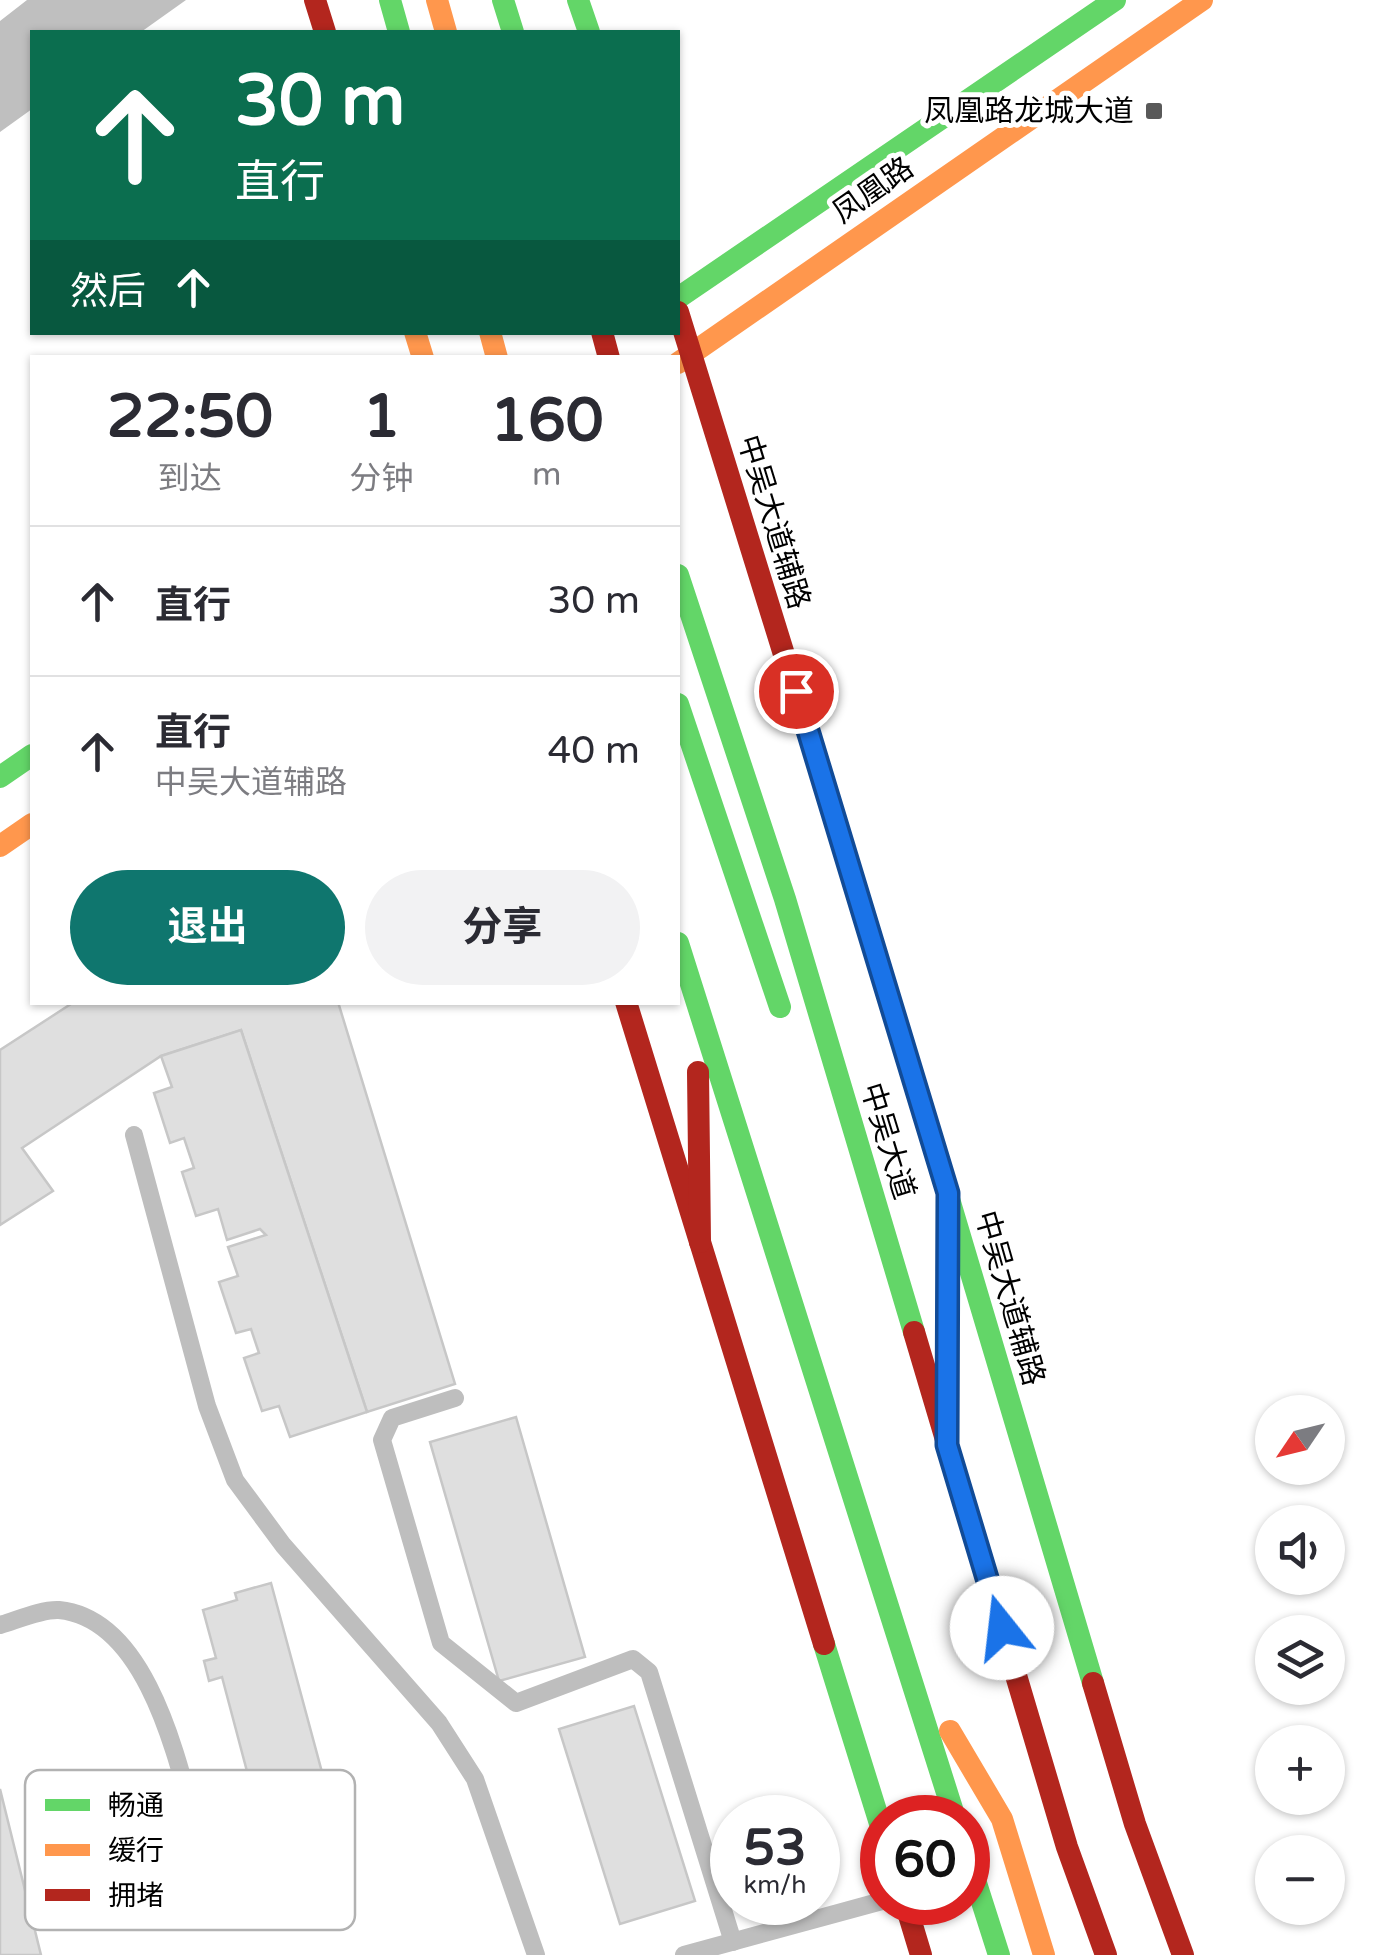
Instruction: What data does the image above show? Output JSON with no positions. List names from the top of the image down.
{
  "streets": {
    "main road": ["凤凰路", "中吴大道辅路", "中吴大道"]
  },
  "crossings": [
    ["凤凰路", "中吴大道辅路"]
  ],
  "places": {
    "transit": ["凤凰路龙城大道"]
  },
  "legend": ["畅通", "缓行", "拥堵"],
  "north": "bottom left",
  "page": {
    "turn": ["30 m", "直行"],
    "then": "然后",
    "eta": [
      "22:50",
      "到达",
      "1",
      "分钟",
      "160",
      "m"
    ],
    "list": [
      {
        "name": "直行",
        "value": "30 m"
      },
      {
        "name": "直行",
        "note": "中吴大道辅路",
        "value": "40 m"
      }
    ],
    "buttons": ["退出", "分享"],
    "map_buttons": ["+", "−"],
    "speed": "53 km/h",
    "limit": "60"
  }
}
